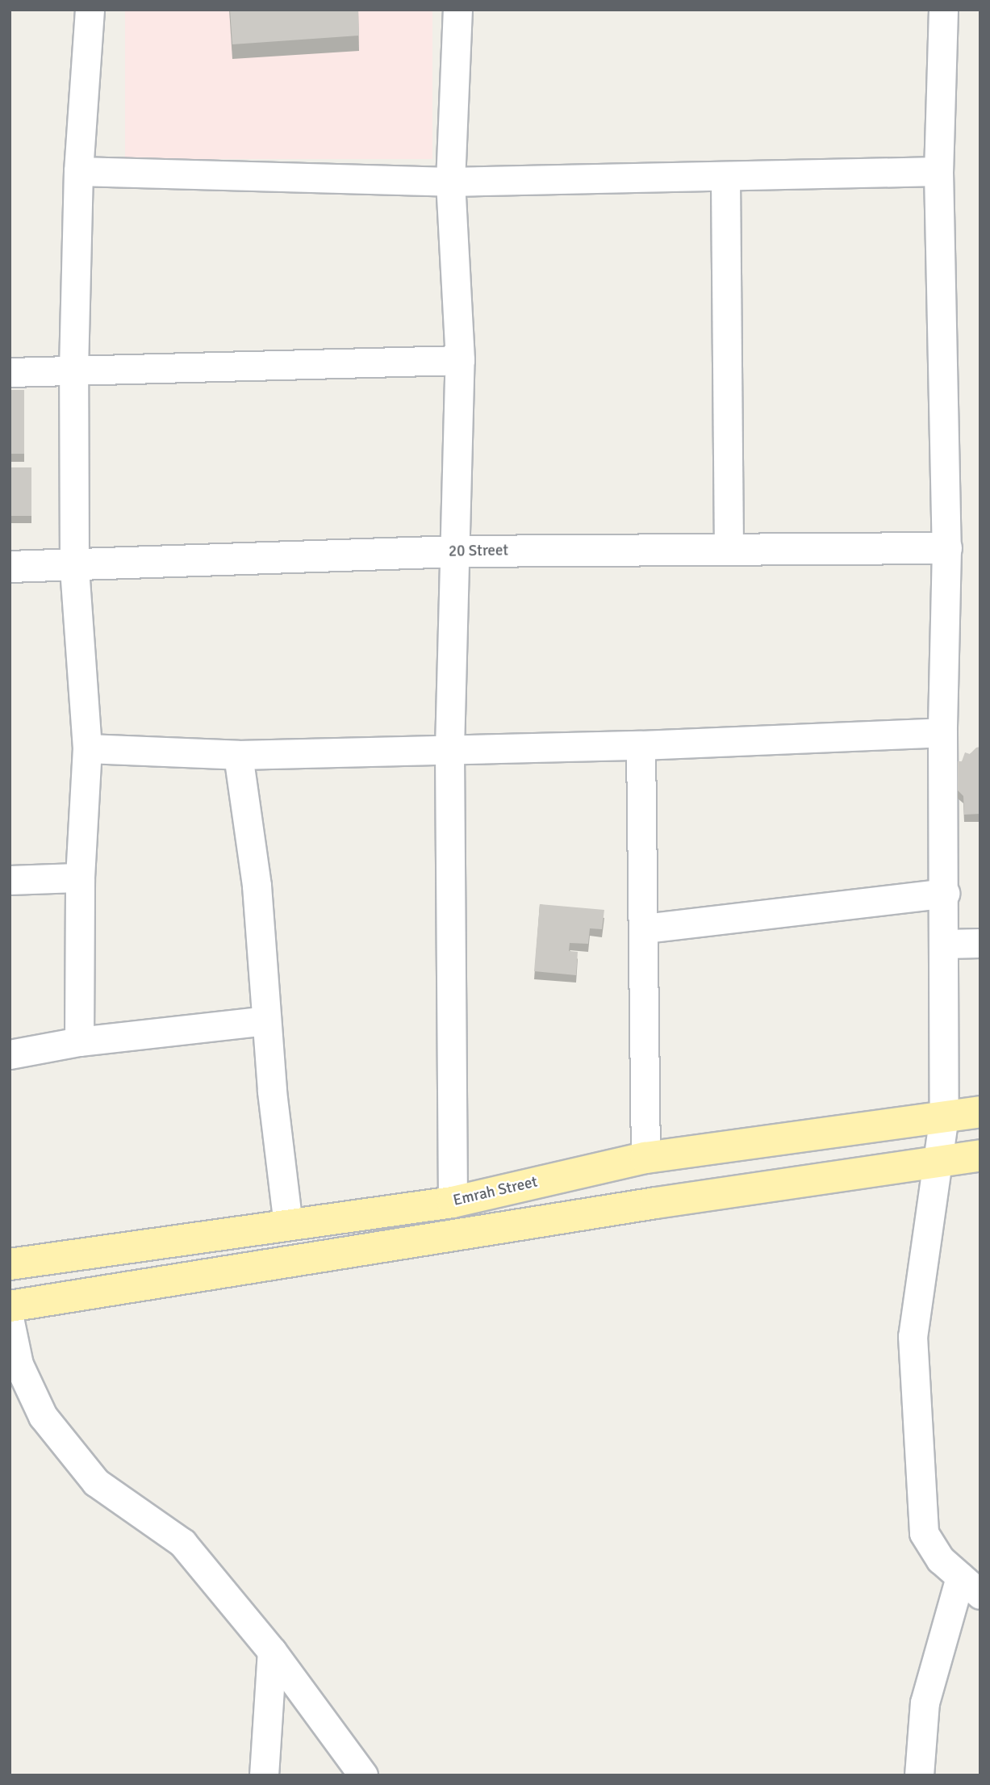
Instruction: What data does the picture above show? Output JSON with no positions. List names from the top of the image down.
{
  "streets": {
    "main road": ["Emrah Street"],
    "street": ["20 Street"]
  }
}
